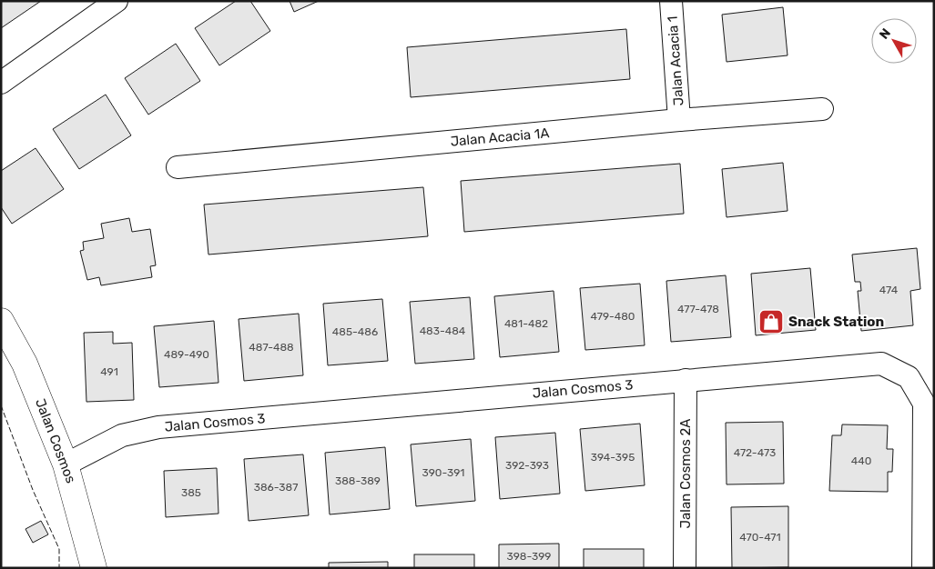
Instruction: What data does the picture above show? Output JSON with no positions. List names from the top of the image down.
{
  "streets": {
    "street": [
      "Jalan Acacia 1",
      "Jalan Acacia 1A",
      "Jalan Cosmos 3",
      "Jalan Cosmos",
      "Jalan Cosmos 2A"
    ]
  },
  "crossings": [
    ["Jalan Acacia 1", "Jalan Acacia 1A"],
    ["Jalan Cosmos 3", "Jalan Cosmos"],
    ["Jalan Cosmos 3", "Jalan Cosmos 2A"]
  ],
  "places": {
    "shop": ["Snack Station"]
  },
  "house_numbers": [
    "474",
    "477-478",
    "479-480",
    "481-482",
    "483-484",
    "485-486",
    "487-488",
    "489-490",
    "491",
    "472-473",
    "394-395",
    "440",
    "392-393",
    "390-391",
    "388-389",
    "386-387",
    "385",
    "470-471",
    "398-399"
  ],
  "north": "top left"
}
